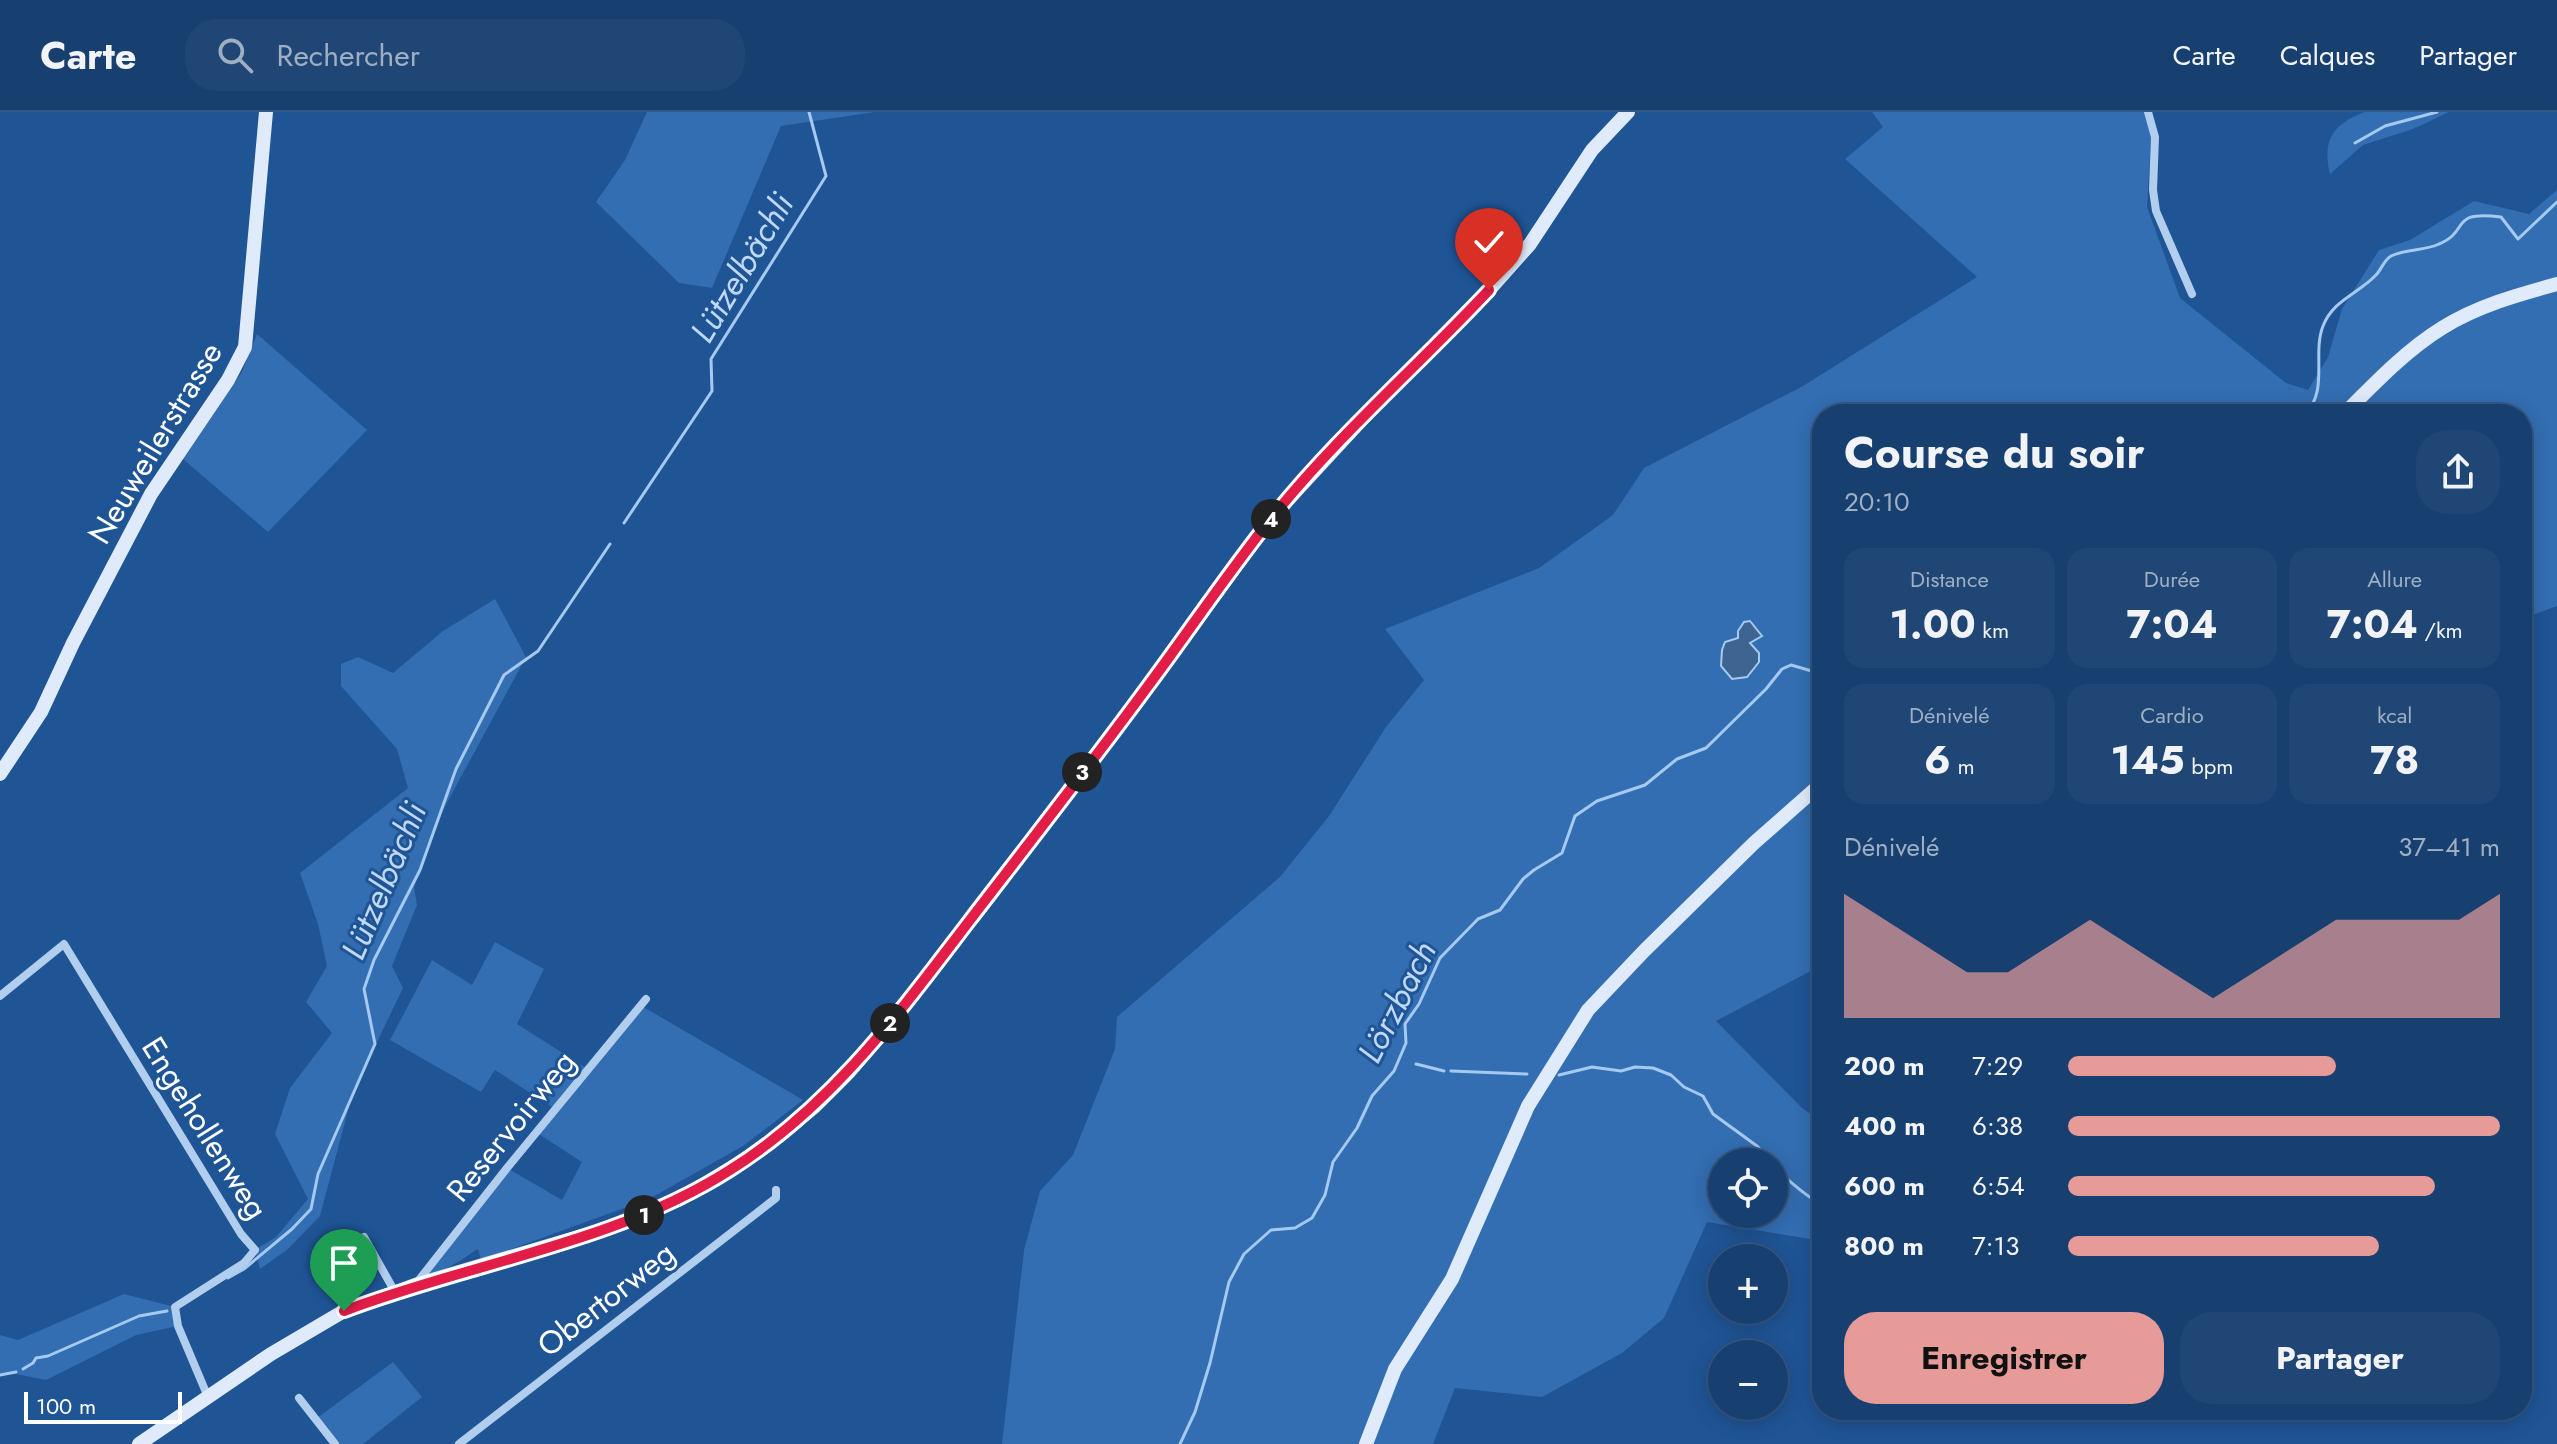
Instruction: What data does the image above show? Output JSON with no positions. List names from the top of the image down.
{
  "streets": {
    "street": [
      "Neuweilerstrasse",
      "Reservoirweg",
      "Engehollenweg",
      "Obertorweg"
    ]
  },
  "water": ["Lützelbächli", "Lörzbach"],
  "scale_bar": "100 m",
  "page": {
    "header": "Carte",
    "search": "Rechercher",
    "nav": ["Carte", "Calques", "Partager"],
    "heading": ["Course du soir", "20:10"],
    "pins": [
      "4",
      "3",
      "2",
      "1"
    ],
    "stats": [
      ["Distance", "1.00 km"],
      ["Durée", "7:04"],
      ["Allure", "7:04 /km"],
      ["Dénivelé", "6 m"],
      ["Cardio", "145 bpm"],
      ["kcal", "78"]
    ],
    "chart": ["Dénivelé", "37–41 m"],
    "list": [
      {
        "name": "200 m",
        "note": "7:29"
      },
      {
        "name": "400 m",
        "note": "6:38"
      },
      {
        "name": "600 m",
        "note": "6:54"
      },
      {
        "name": "800 m",
        "note": "7:13"
      }
    ],
    "map_buttons": ["+", "−"],
    "buttons": ["Enregistrer", "Partager"],
    "scale": "100 m"
  }
}
